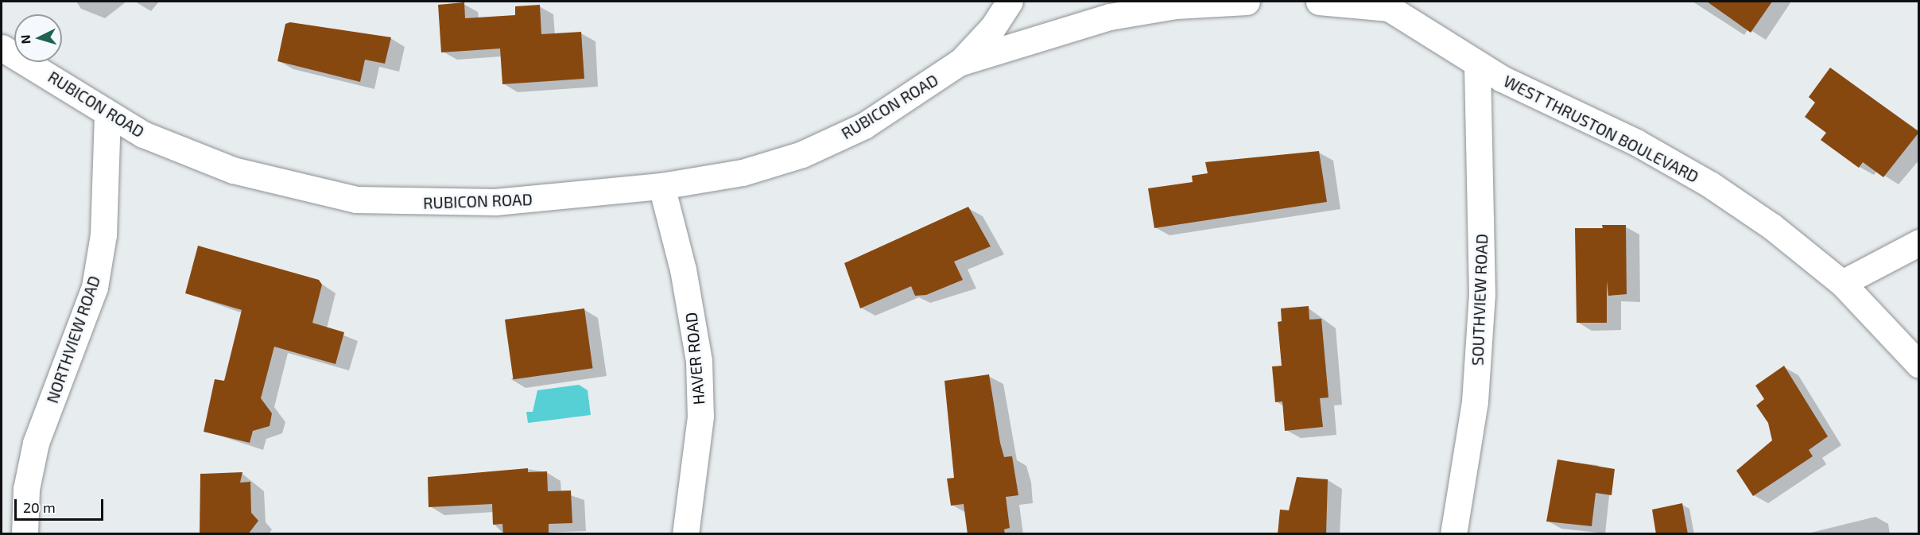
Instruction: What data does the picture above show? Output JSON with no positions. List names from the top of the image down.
{
  "streets": {
    "street": [
      "RUBICON ROAD",
      "WEST THRUSTON BOULEVARD",
      "SOUTHVIEW ROAD",
      "NORTHVIEW ROAD",
      "HAVER ROAD"
    ]
  },
  "crossings": [
    ["RUBICON ROAD", "NORTHVIEW ROAD"],
    ["RUBICON ROAD", "HAVER ROAD"],
    ["WEST THRUSTON BOULEVARD", "SOUTHVIEW ROAD"]
  ],
  "scale_bar": "20 m",
  "north": "left"
}
